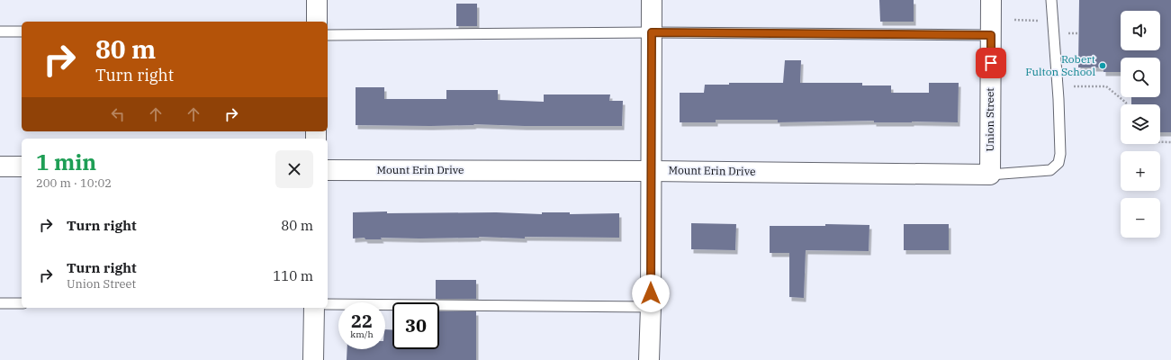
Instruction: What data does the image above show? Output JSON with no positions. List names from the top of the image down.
{
  "streets": {
    "street": ["Union Street", "Mount Erin Drive"]
  },
  "crossings": [
    ["Union Street", "Mount Erin Drive"]
  ],
  "places": ["Robert Fulton School"],
  "page": {
    "map_buttons": ["+", "−"],
    "turn": ["80 m", "Turn right"],
    "heading": ["1 min", "200 m · 10:02"],
    "list": [
      {
        "name": "Turn right",
        "value": "80 m"
      },
      {
        "name": "Turn right",
        "note": "Union Street",
        "value": "110 m"
      }
    ],
    "speed": "22 km/h",
    "limit": "30"
  }
}
